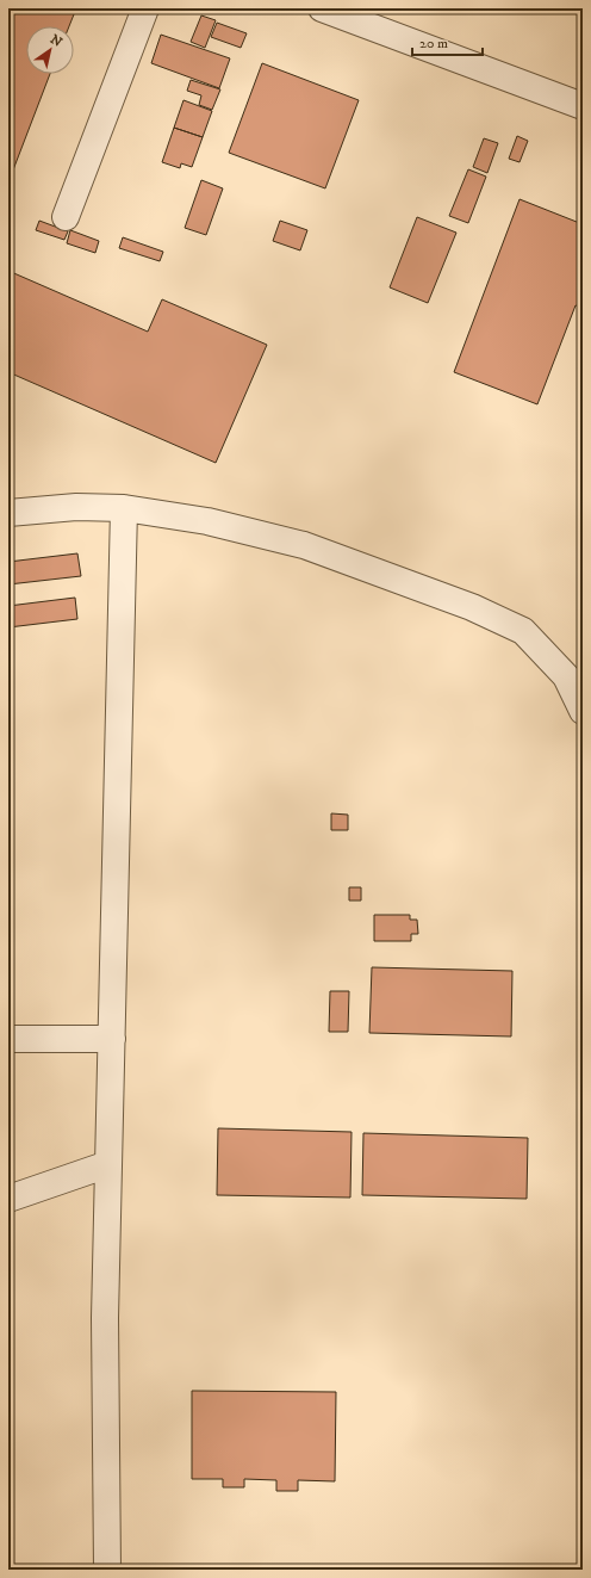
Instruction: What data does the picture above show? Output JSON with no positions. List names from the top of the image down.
{
  "scale_bar": "20 m",
  "north": "top right"
}
